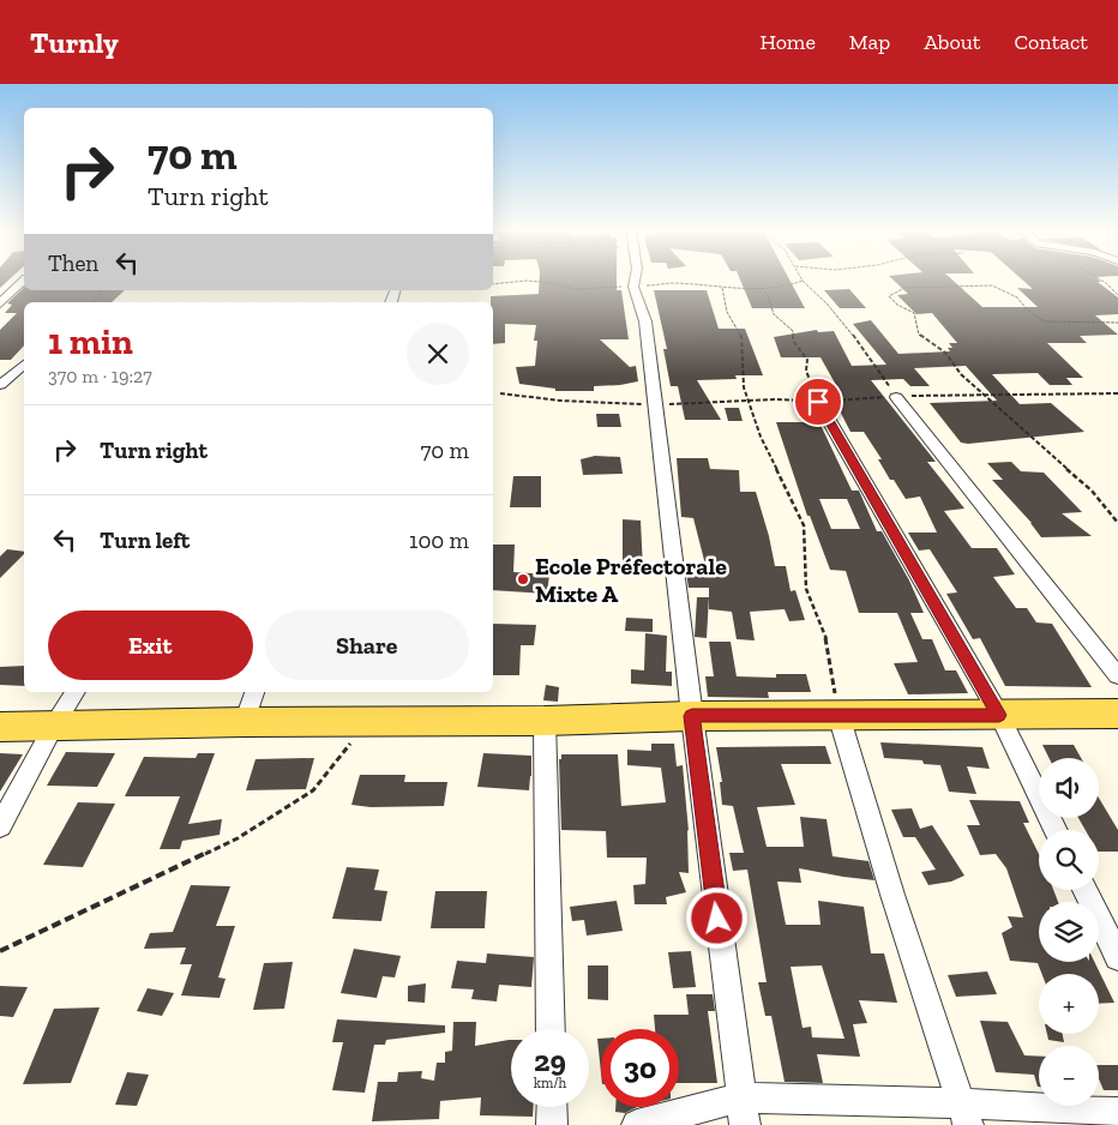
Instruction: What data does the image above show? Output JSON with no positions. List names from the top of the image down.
{
  "places": ["Ecole Préfectorale Mixte A"],
  "page": {
    "header": "Turnly",
    "nav": [
      "Home",
      "Map",
      "About",
      "Contact"
    ],
    "turn": ["70 m", "Turn right"],
    "then": "Then",
    "heading": ["1 min", "370 m · 19:27"],
    "list": [
      {
        "name": "Turn right",
        "value": "70 m"
      },
      {
        "name": "Turn left",
        "value": "100 m"
      }
    ],
    "buttons": ["Exit", "Share"],
    "map_buttons": ["+", "−"],
    "speed": "29 km/h",
    "limit": "30"
  }
}
